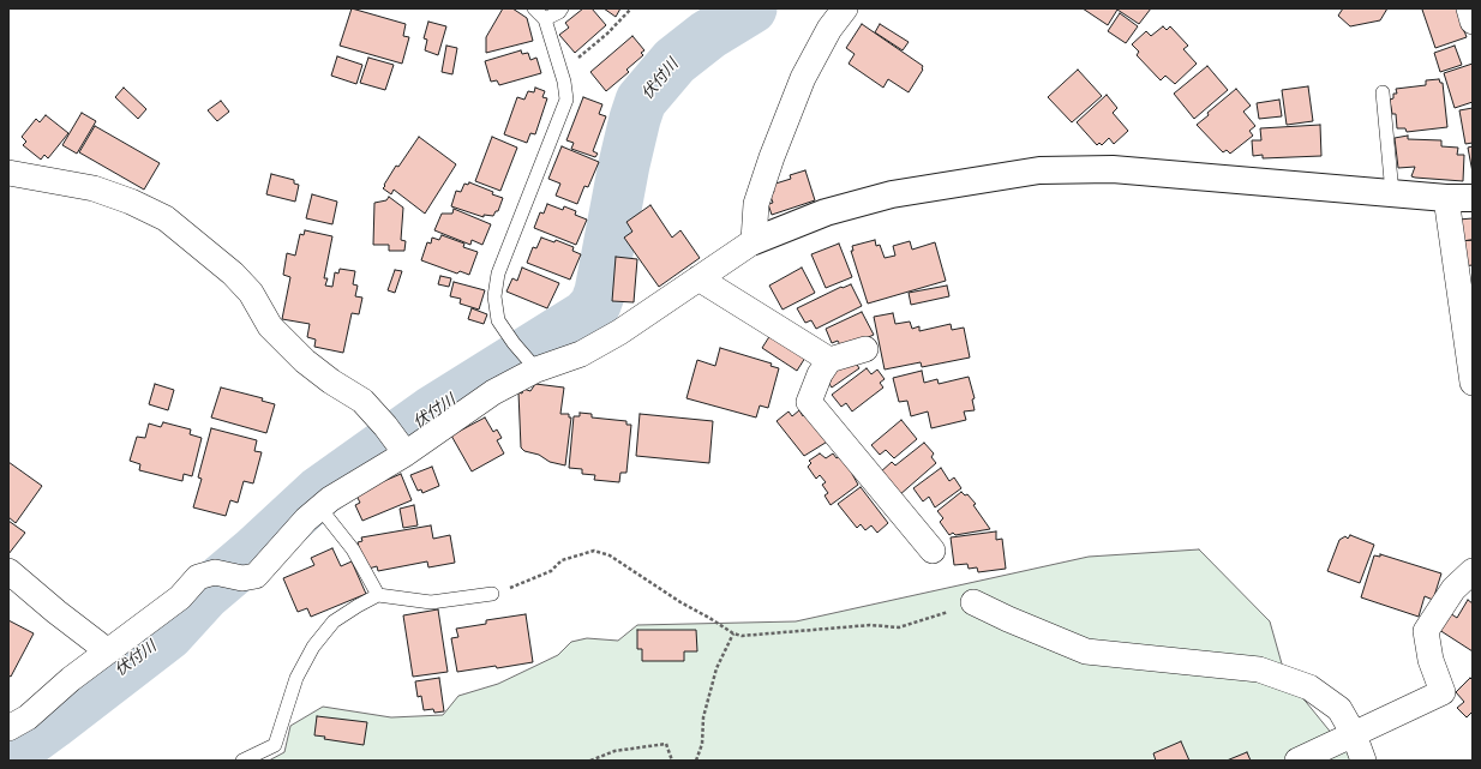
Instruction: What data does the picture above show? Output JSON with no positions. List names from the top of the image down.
{
  "water": ["伏付川"]
}
